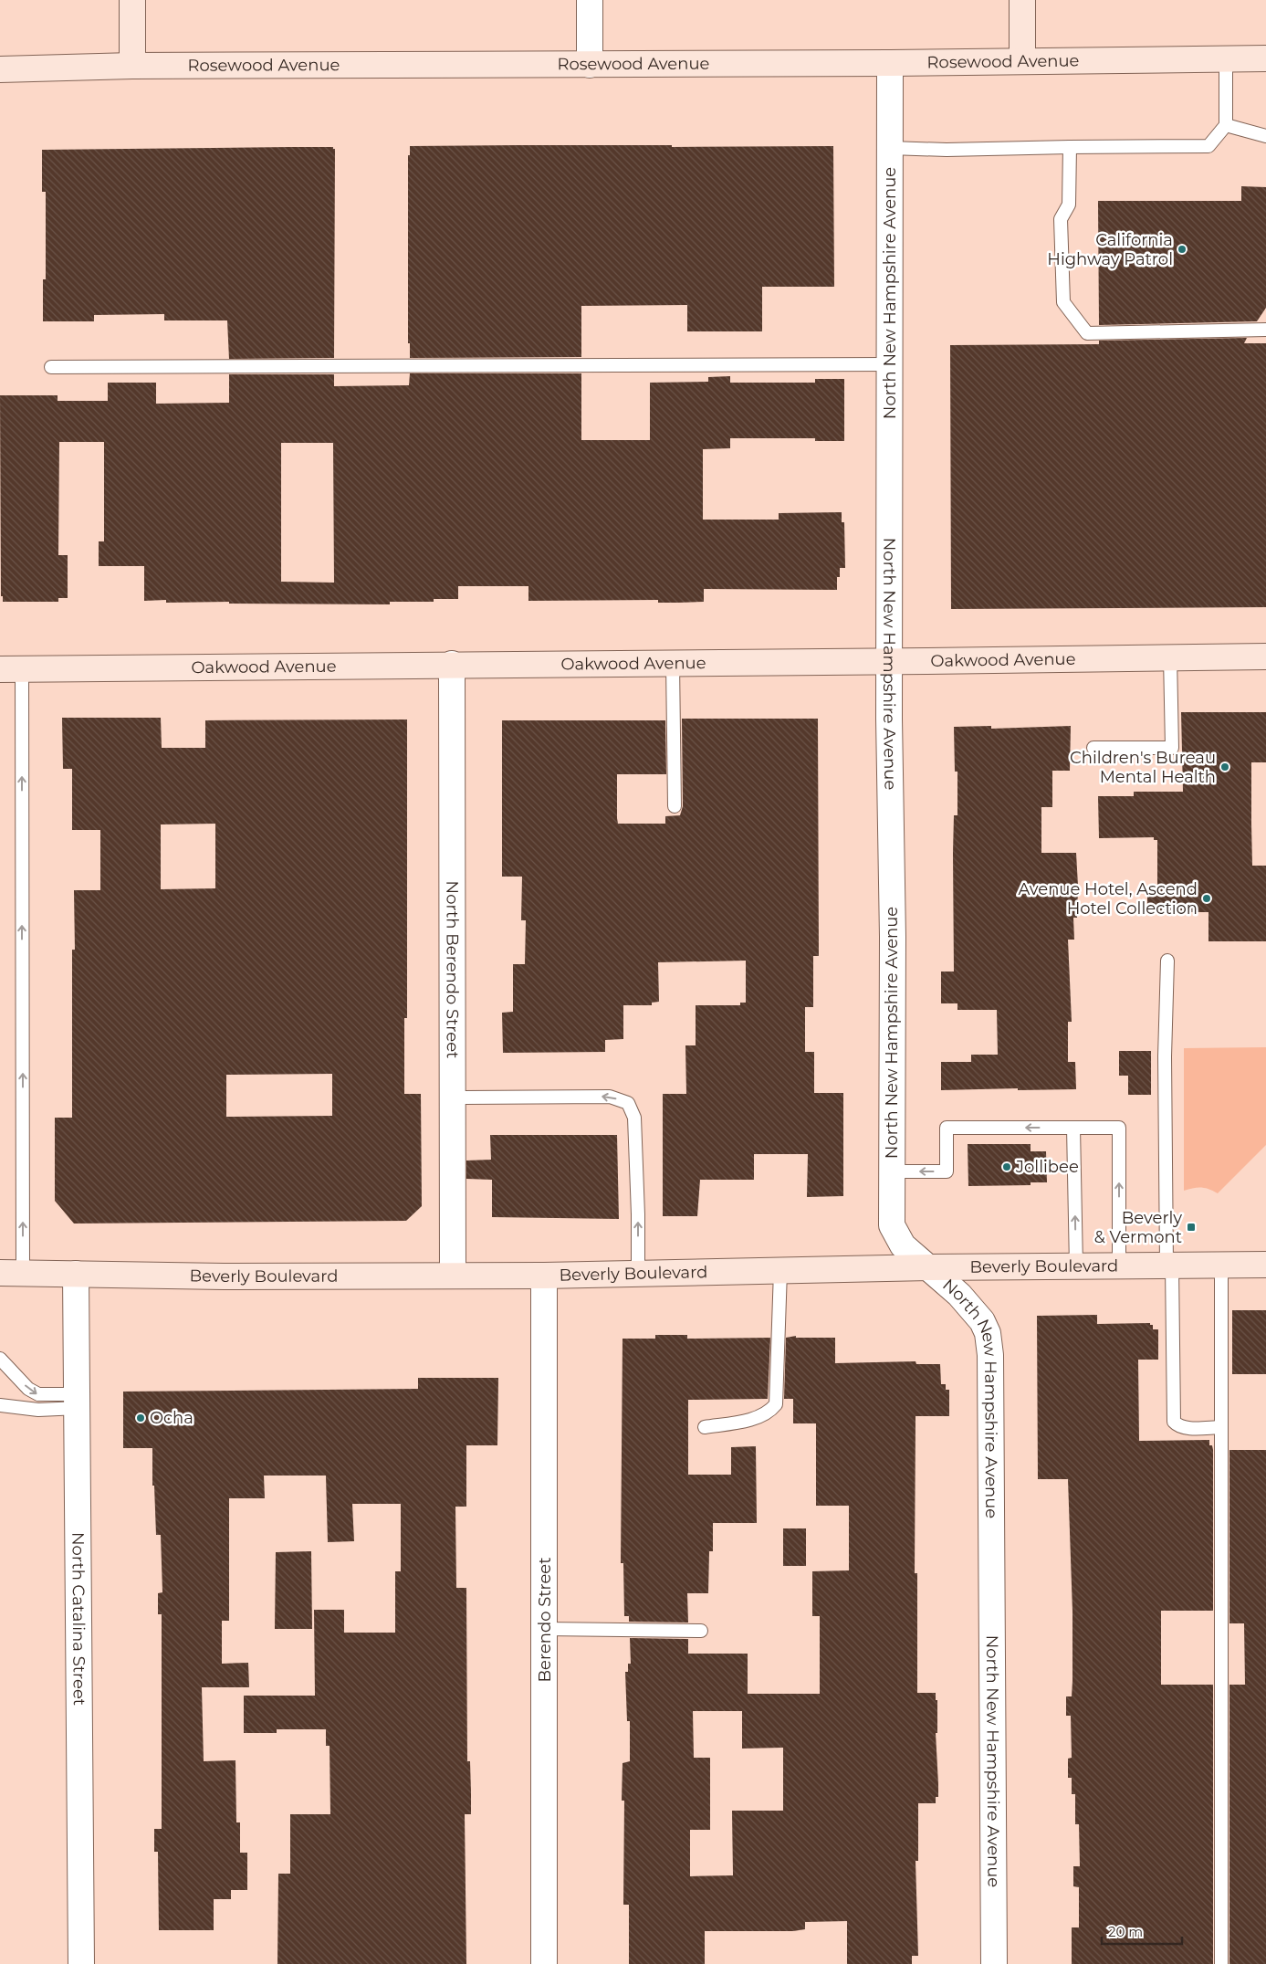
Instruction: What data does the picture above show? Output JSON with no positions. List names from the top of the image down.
{
  "streets": {
    "street": [
      "Rosewood Avenue",
      "North New Hampshire Avenue",
      "Oakwood Avenue",
      "North Berendo Street",
      "Beverly Boulevard",
      "North Catalina Street",
      "Berendo Street"
    ]
  },
  "crossings": [
    ["Rosewood Avenue", "North New Hampshire Avenue"],
    ["North New Hampshire Avenue", "Oakwood Avenue"],
    ["North New Hampshire Avenue", "Beverly Boulevard"],
    ["Oakwood Avenue", "North Berendo Street"],
    ["North Berendo Street", "Beverly Boulevard"],
    ["Beverly Boulevard", "North Catalina Street"],
    ["Beverly Boulevard", "Berendo Street"]
  ],
  "places": {
    "other": [
      "California Highway Patrol",
      "Children's Bureau Mental Health",
      "Avenue Hotel, Ascend Hotel Collection",
      "Jollibee",
      "Ocha"
    ],
    "transit": ["Beverly & Vermont"]
  },
  "scale_bar": "20 m"
}
